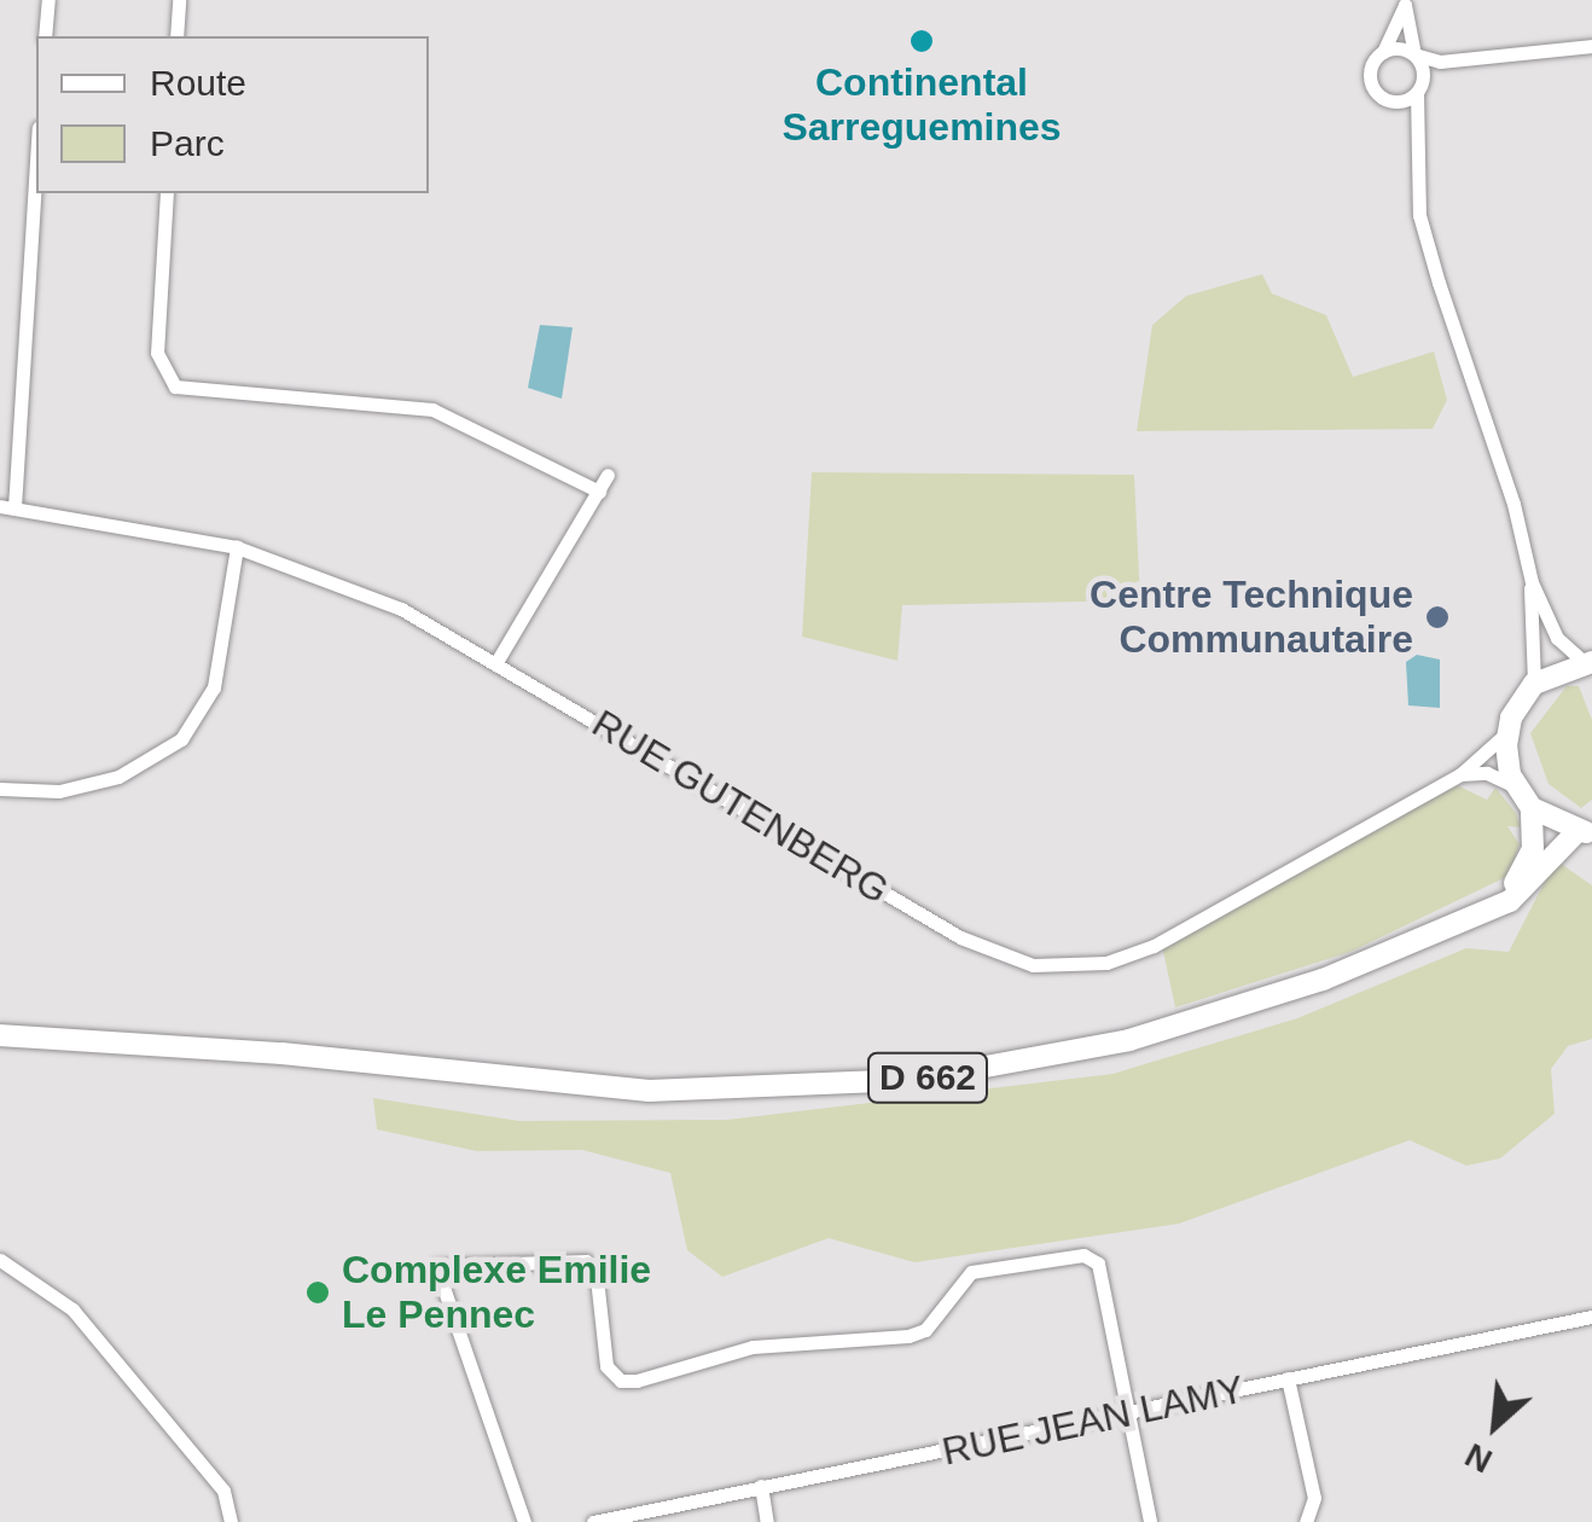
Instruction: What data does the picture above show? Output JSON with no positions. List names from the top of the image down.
{
  "streets": {
    "main road": ["D 662"],
    "street": ["RUE GUTENBERG", "RUE JEAN LAMY"]
  },
  "places": ["Continental Sarreguemines", "Centre Technique Communautaire", "Complexe Emilie Le Pennec"],
  "legend": ["Route", "Parc"],
  "north": "bottom left"
}
